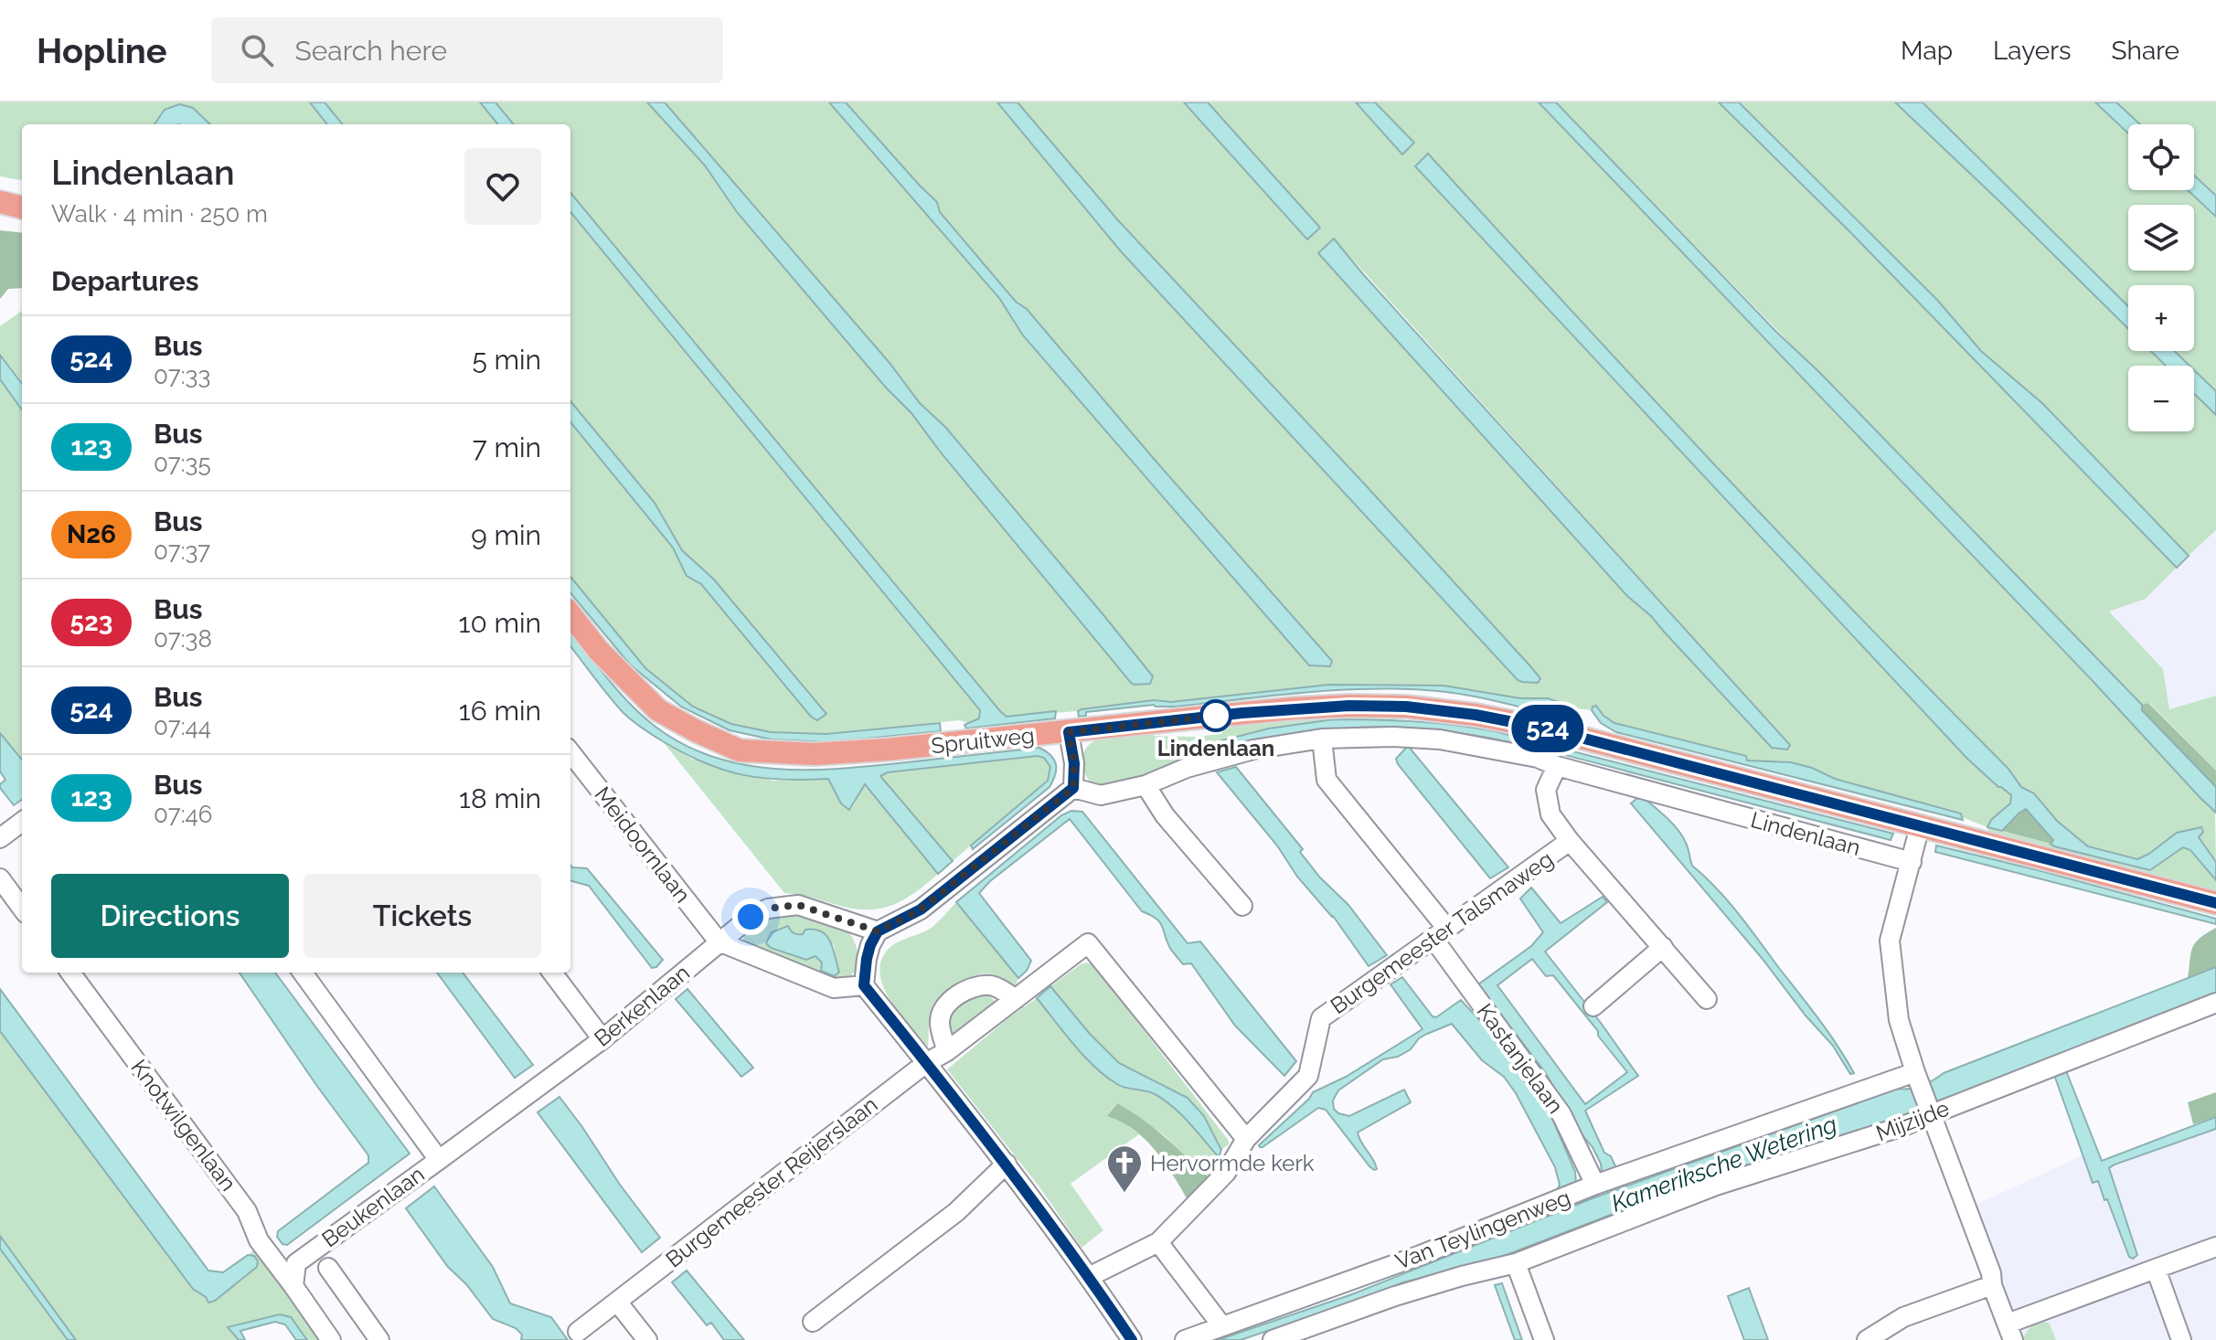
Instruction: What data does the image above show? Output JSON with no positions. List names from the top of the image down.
{
  "streets": {
    "main road": ["Spruitweg"],
    "street": [
      "Lindenlaan",
      "Meidoornlaan",
      "Burgemeester Talsmaweg",
      "Berkenlaan",
      "Kastanjelaan",
      "Mijzijde",
      "Knotwilgenlaan",
      "Burgemeester Reijerslaan",
      "Beukenlaan",
      "Van Teylingenweg"
    ]
  },
  "crossings": [
    ["Lindenlaan", "Kastanjelaan"],
    ["Meidoornlaan", "Berkenlaan"],
    ["Burgemeester Talsmaweg", "Kastanjelaan"],
    ["Burgemeester Talsmaweg", "Burgemeester Reijerslaan"],
    ["Berkenlaan", "Beukenlaan"],
    ["Kastanjelaan", "Van Teylingenweg"],
    ["Knotwilgenlaan", "Beukenlaan"]
  ],
  "water": ["Kameriksche Wetering"],
  "places": {
    "other": ["Lindenlaan"],
    "church": ["Hervormde kerk"]
  },
  "lines": ["bus line 524"],
  "page": {
    "header": "Hopline",
    "search": "Search here",
    "nav": ["Map", "Layers", "Share"],
    "on_map": "524",
    "map_buttons": ["+", "−"],
    "heading": [
      ["Lindenlaan", "Walk · 4 min · 250 m"],
      "Departures"
    ],
    "list": [
      {
        "mark": "524",
        "name": "Bus",
        "note": "07:33",
        "value": "5 min"
      },
      {
        "mark": "123",
        "name": "Bus",
        "note": "07:35",
        "value": "7 min"
      },
      {
        "mark": "N26",
        "name": "Bus",
        "note": "07:37",
        "value": "9 min"
      },
      {
        "mark": "523",
        "name": "Bus",
        "note": "07:38",
        "value": "10 min"
      },
      {
        "mark": "524",
        "name": "Bus",
        "note": "07:44",
        "value": "16 min"
      },
      {
        "mark": "123",
        "name": "Bus",
        "note": "07:46",
        "value": "18 min"
      }
    ],
    "buttons": ["Directions", "Tickets"]
  }
}
